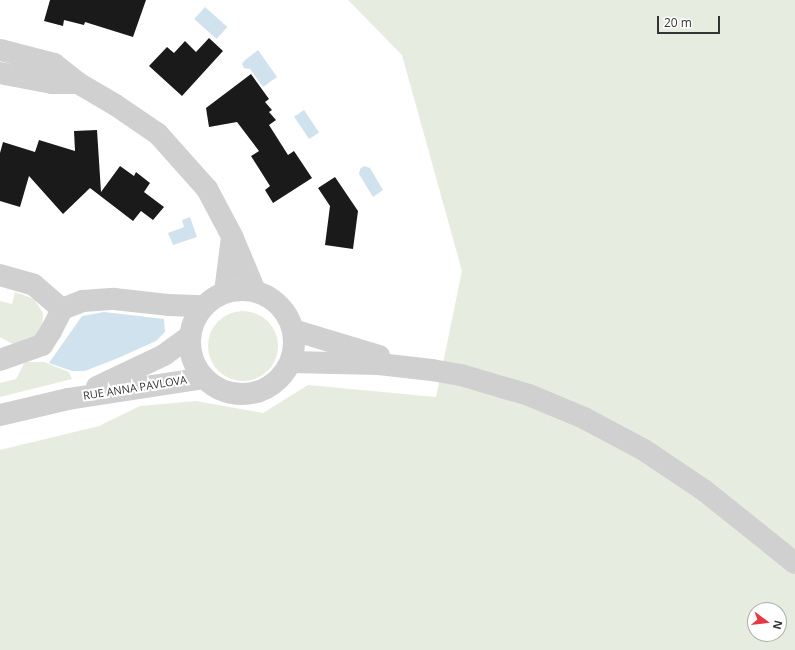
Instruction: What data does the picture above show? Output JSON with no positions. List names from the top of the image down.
{
  "streets": {
    "street": ["RUE ANNA PAVLOVA"]
  },
  "scale_bar": "20 m",
  "north": "right"
}
